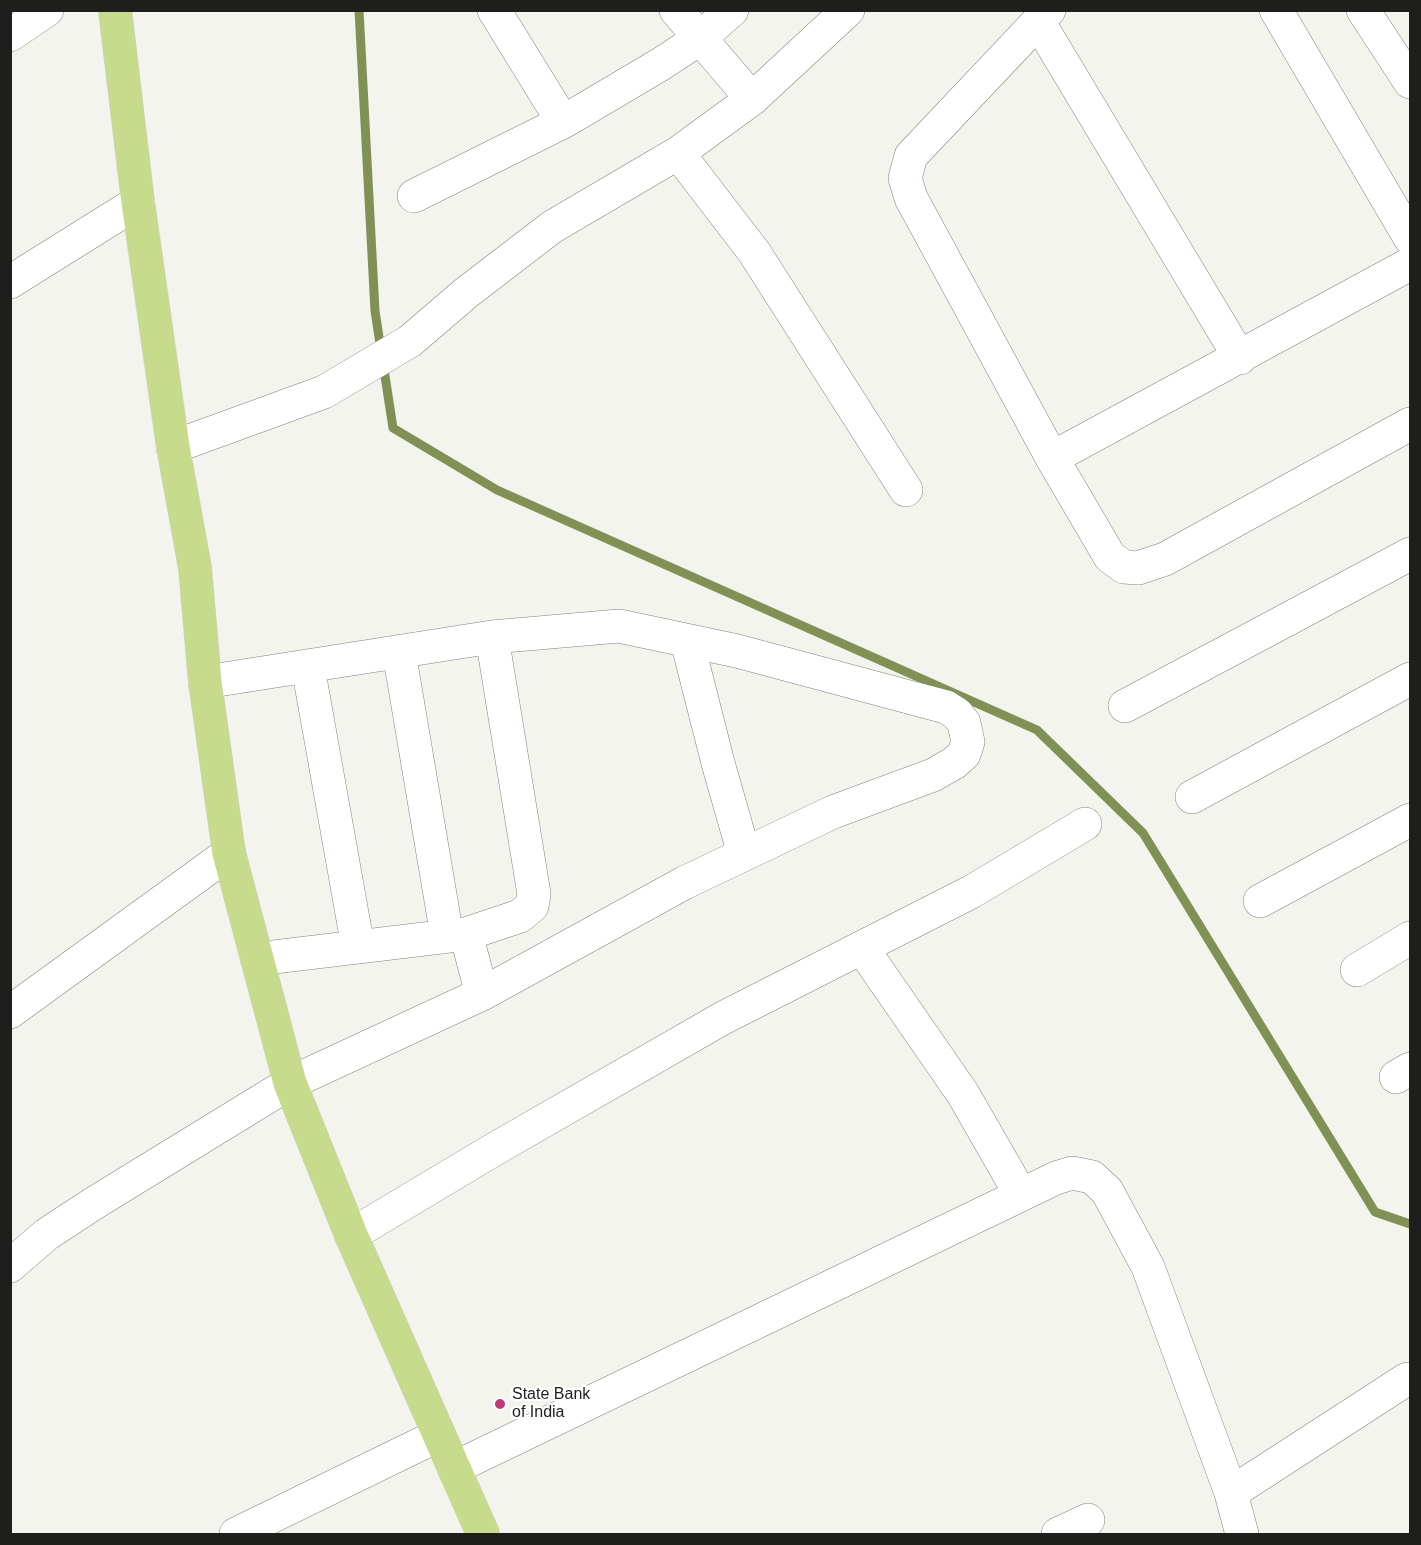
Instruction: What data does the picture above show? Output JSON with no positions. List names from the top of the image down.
{
  "places": ["State Bank of India"]
}
